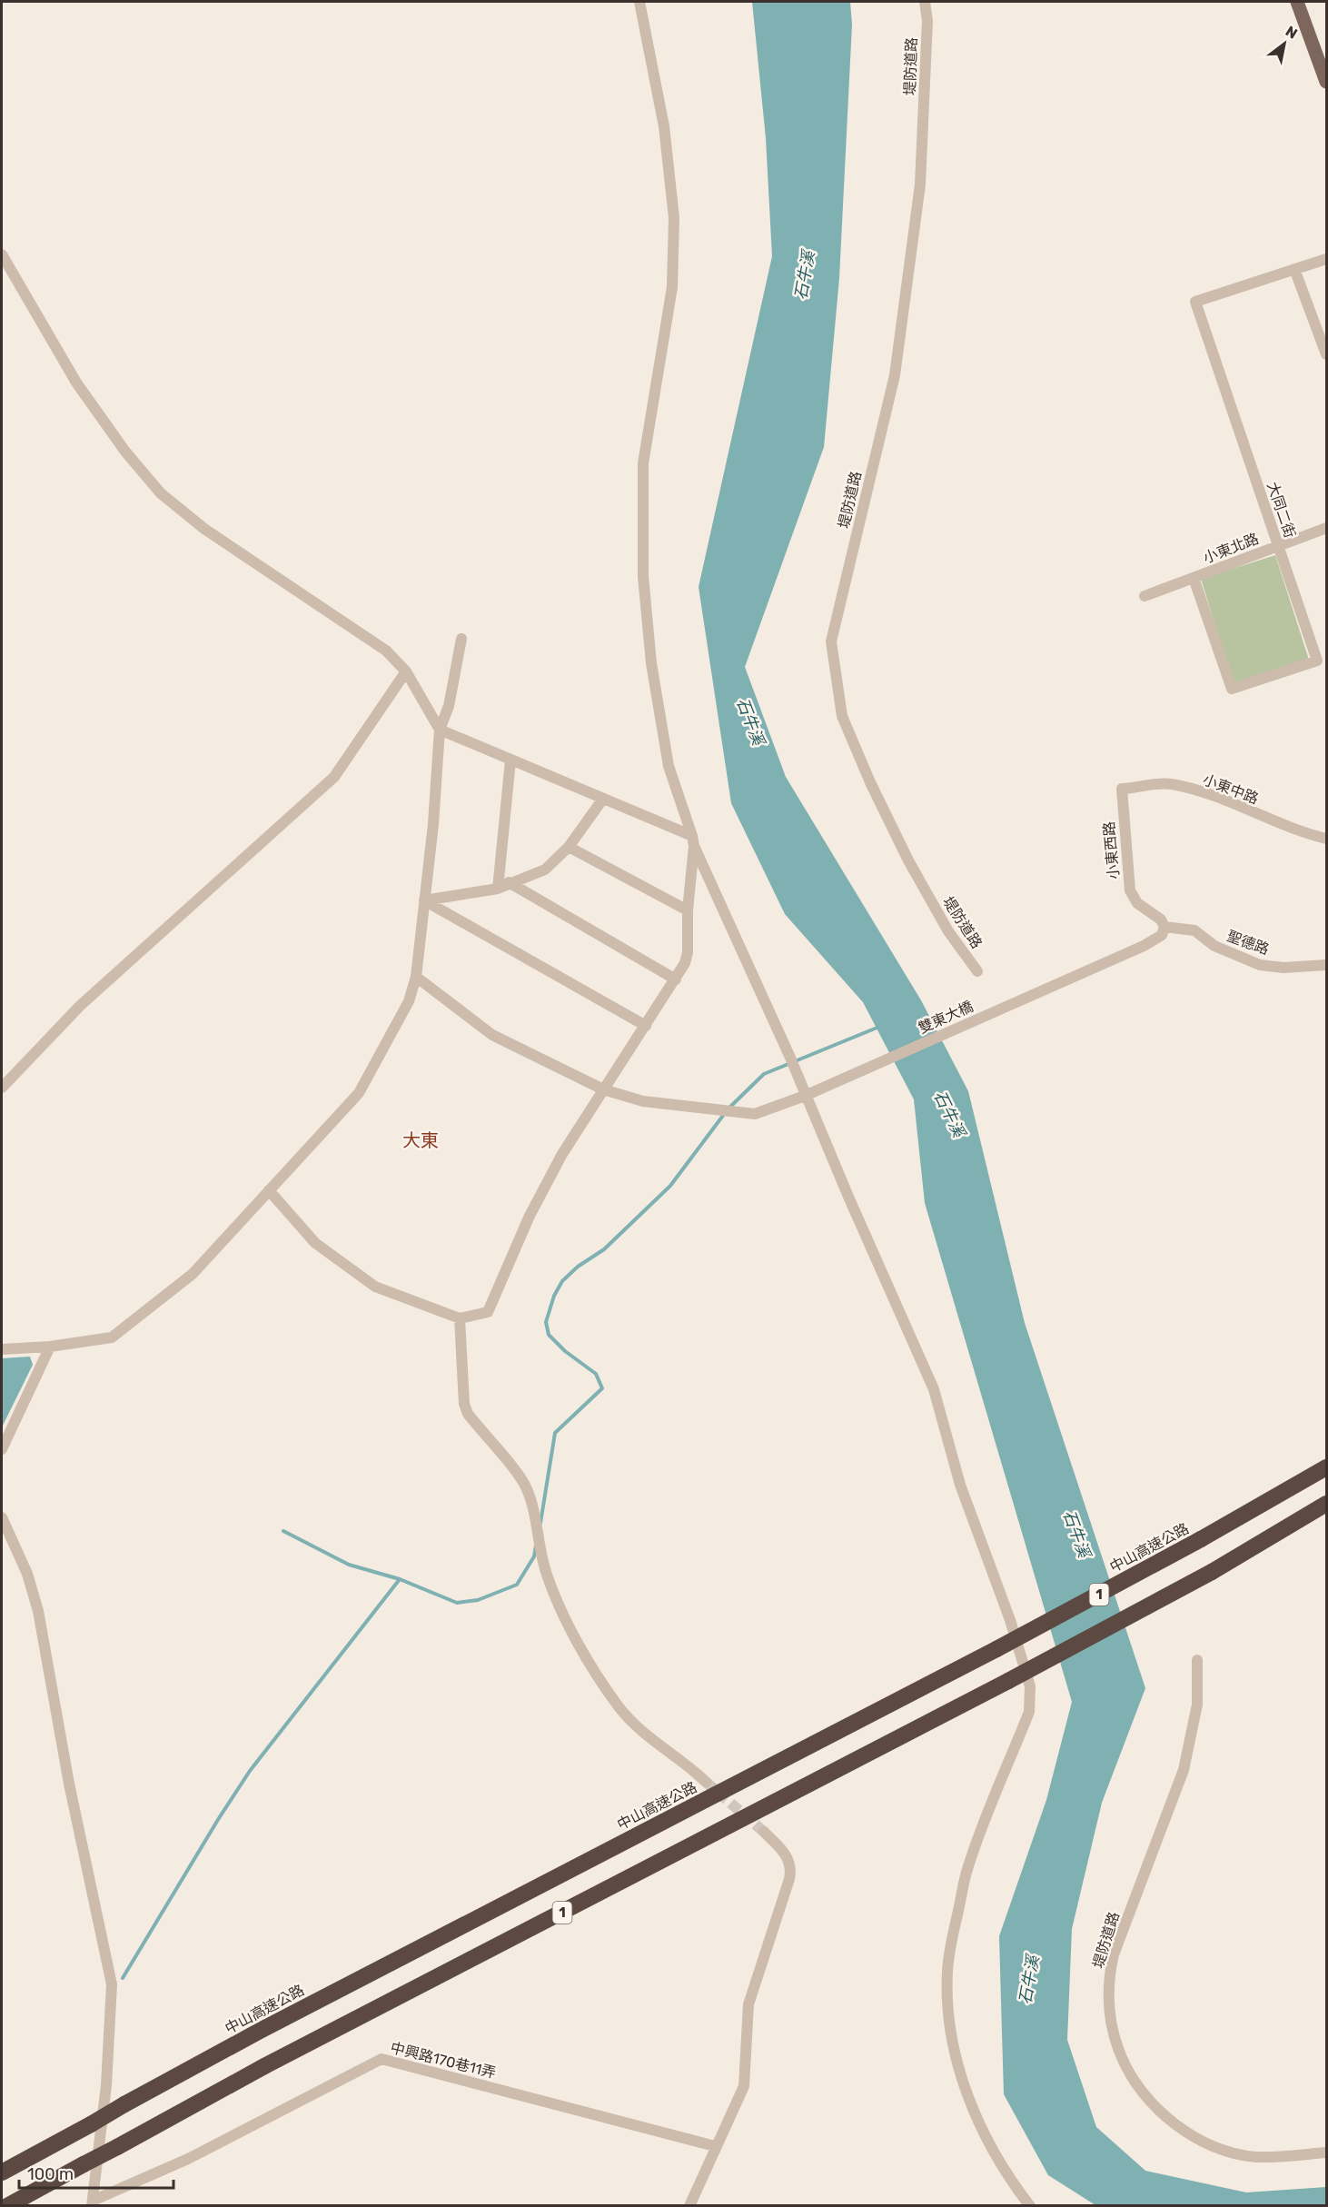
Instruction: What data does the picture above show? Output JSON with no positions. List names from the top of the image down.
{
  "streets": {
    "highway": ["中山高速公路", "1"],
    "street": [
      "堤防道路",
      "大同二街",
      "小東北路",
      "小東中路",
      "小東西路",
      "聖德路",
      "雙東大橋",
      "中興路170巷11弄"
    ]
  },
  "crossings": [
    ["大同二街", "小東北路"],
    ["小東中路", "小東西路"],
    ["小東西路", "聖德路"],
    ["小東西路", "雙東大橋"],
    ["聖德路", "雙東大橋"]
  ],
  "districts": ["大東"],
  "water": ["石牛溪"],
  "scale_bar": "100 m",
  "north": "top right"
}
